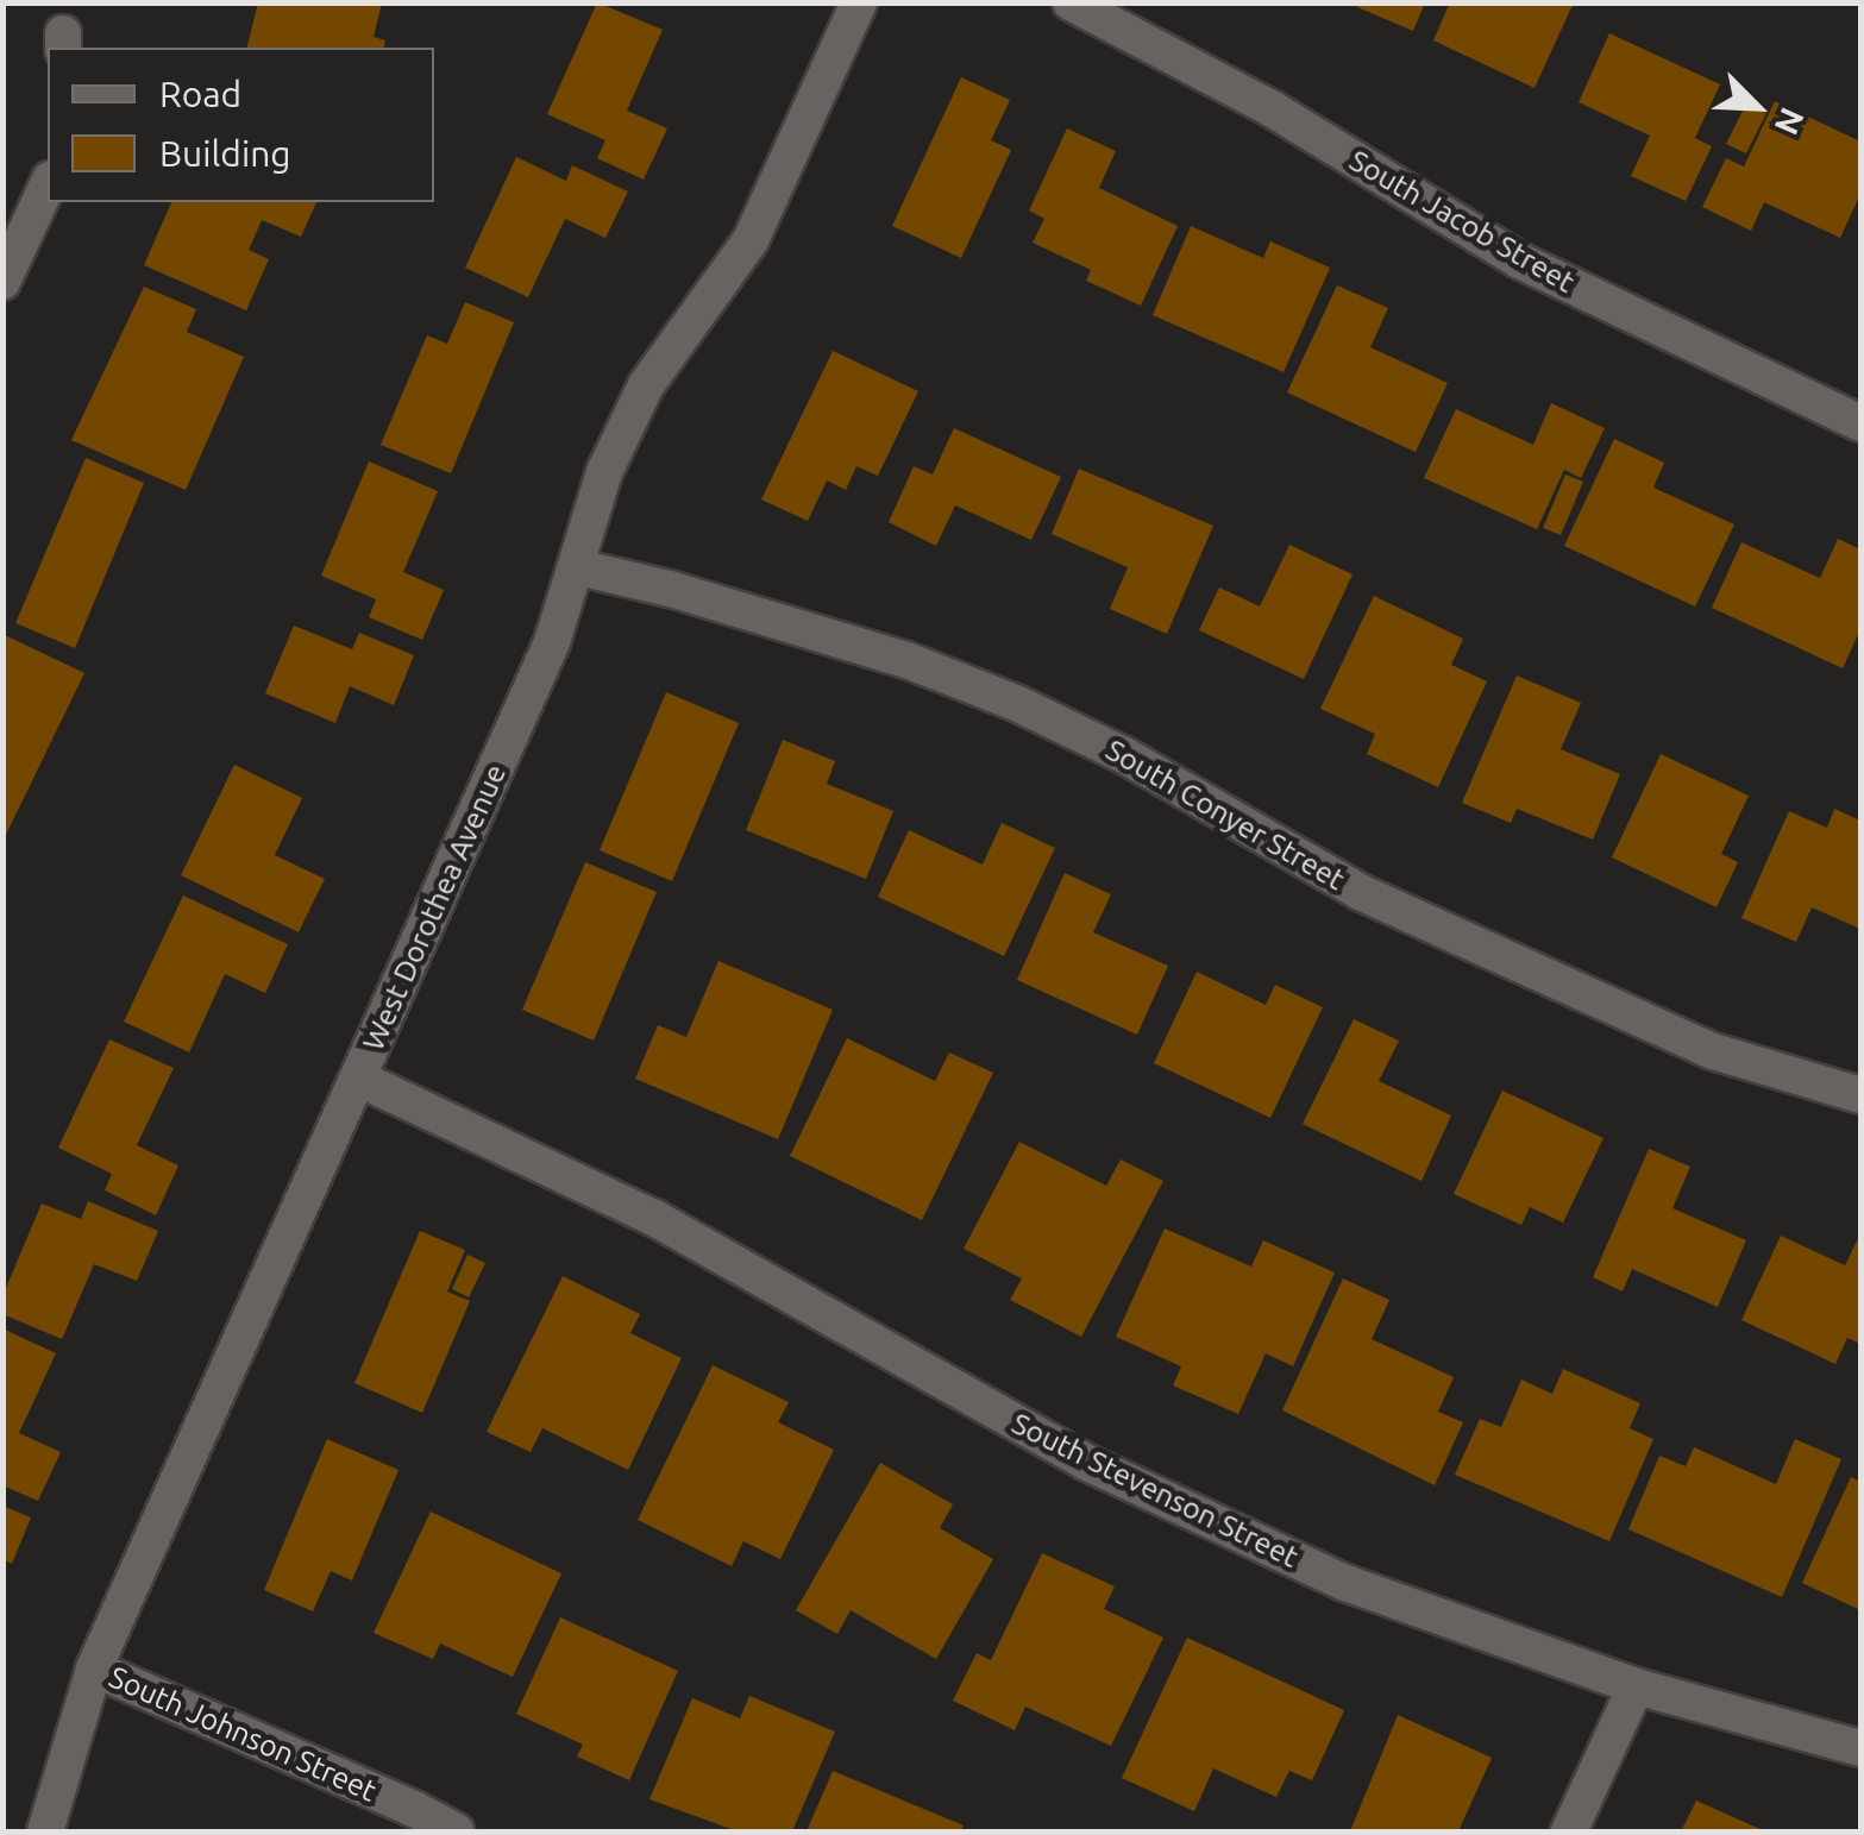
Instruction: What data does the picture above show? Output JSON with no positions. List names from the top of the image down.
{
  "streets": {
    "street": [
      "South Jacob Street",
      "South Conyer Street",
      "West Dorothea Avenue",
      "South Stevenson Street",
      "South Johnson Street"
    ]
  },
  "crossings": [
    ["South Conyer Street", "West Dorothea Avenue"],
    ["West Dorothea Avenue", "South Stevenson Street"],
    ["West Dorothea Avenue", "South Johnson Street"]
  ],
  "legend": ["Road", "Building"],
  "north": "bottom right"
}
